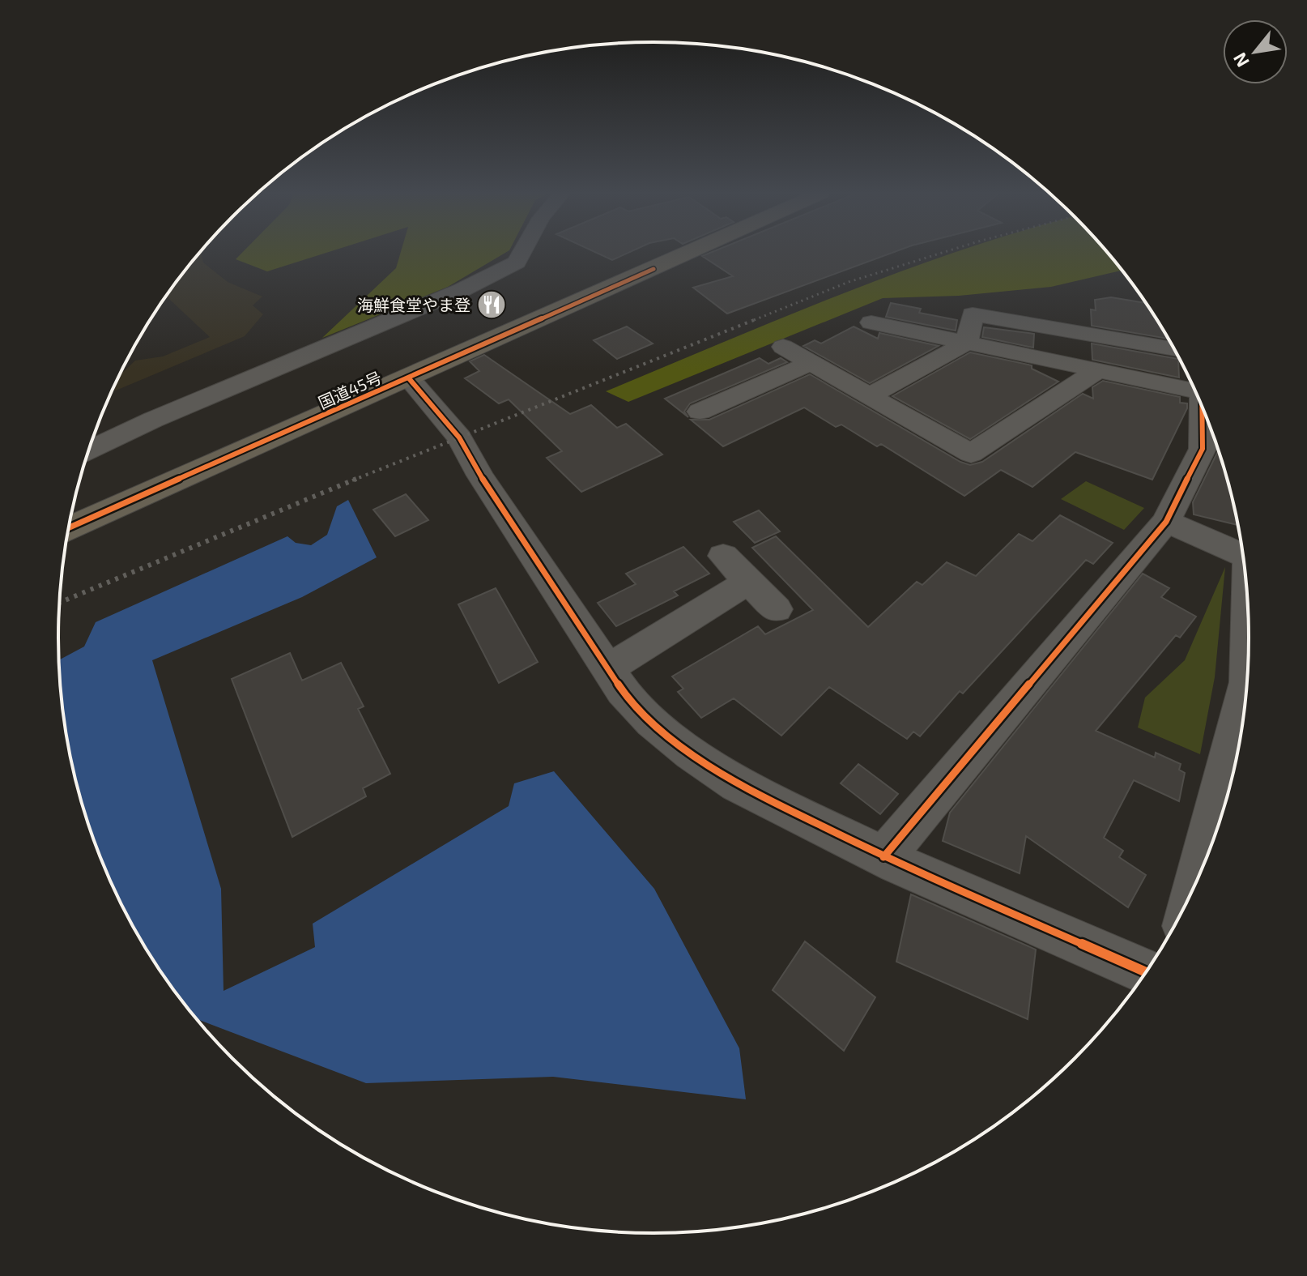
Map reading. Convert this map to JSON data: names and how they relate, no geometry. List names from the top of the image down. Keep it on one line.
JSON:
{"streets":{"highway":["国道45号"]},"places":{"restaurant":["海鮮食堂やま登"]},"north":"bottom left"}
